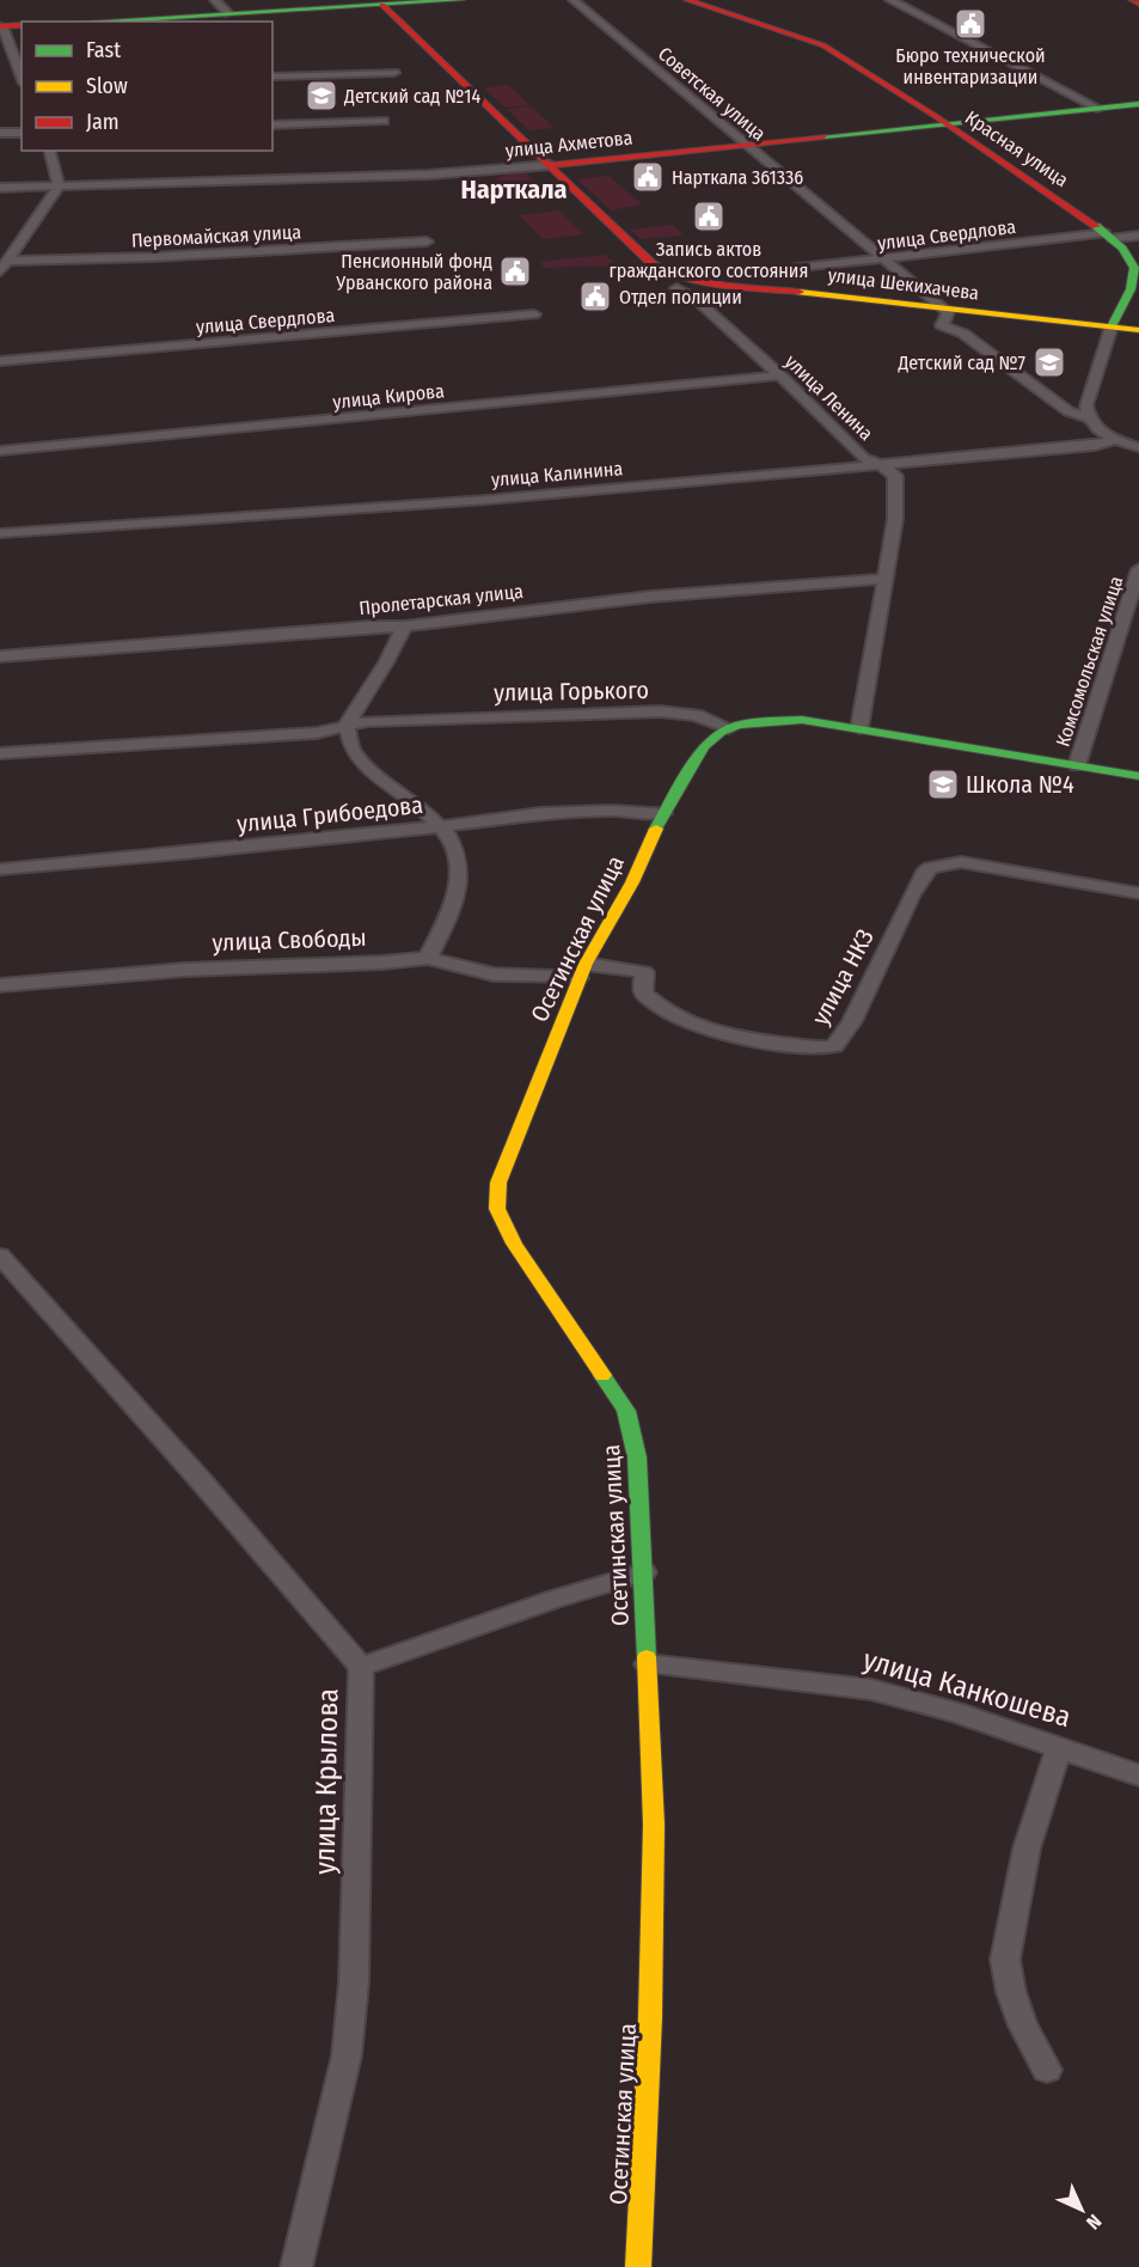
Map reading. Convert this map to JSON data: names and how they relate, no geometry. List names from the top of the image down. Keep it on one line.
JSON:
{"streets":{"street":["Советская улица","улица Ахметова","Красная улица","улица Свердлова","Первомайская улица","улица Шекихачева","улица Кирова","улица Ленина","улица Калинина","Пролетарская улица","Комсомольская улица","улица Горького","улица Грибоедова","Осетинская улица","улица Свободы","улица НКЗ","улица Канкошева","улица Крылова"]},"crossings":[["Советская улица","улица Ахметова"],["Советская улица","Красная улица"],["Советская улица","улица Свердлова"],["Советская улица","улица Шекихачева"],["улица Ахметова","Красная улица"],["улица Ахметова","улица Шекихачева"],["Красная улица","улица Свердлова"],["Красная улица","улица Шекихачева"],["улица Кирова","улица Ленина"],["улица Ленина","улица Калинина"],["улица Ленина","Пролетарская улица"],["улица Горького","Осетинская улица"],["улица Грибоедова","Осетинская улица"],["Осетинская улица","улица Свободы"],["Осетинская улица","улица НКЗ"],["Осетинская улица","улица Канкошева"],["улица Свободы","улица НКЗ"]],"districts":["Нарткала"],"places":{"public building":["Бюро технической инвентаризации","Нарткала 361336","Запись актов гражданского состояния","Пенсионный фонд Урванского района","Отдел полиции"],"school or university":["Детский сад №14","Детский сад №7","Школа №4"]},"legend":["Fast","Slow","Jam"],"north":"bottom right"}
